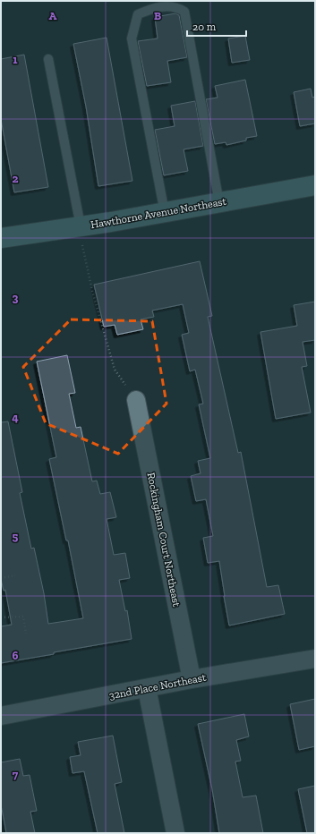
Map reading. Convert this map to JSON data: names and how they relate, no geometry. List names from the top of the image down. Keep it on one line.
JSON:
{"streets":{"main road":["Hawthorne Avenue Northeast"],"street":["Rockingham Court Northeast","32nd Place Northeast"]},"crossings":[["Rockingham Court Northeast","32nd Place Northeast"]],"scale_bar":"20 m","grid":{"columns":["A","B"],"rows":["1","2","3","4","5","6","7"]}}
